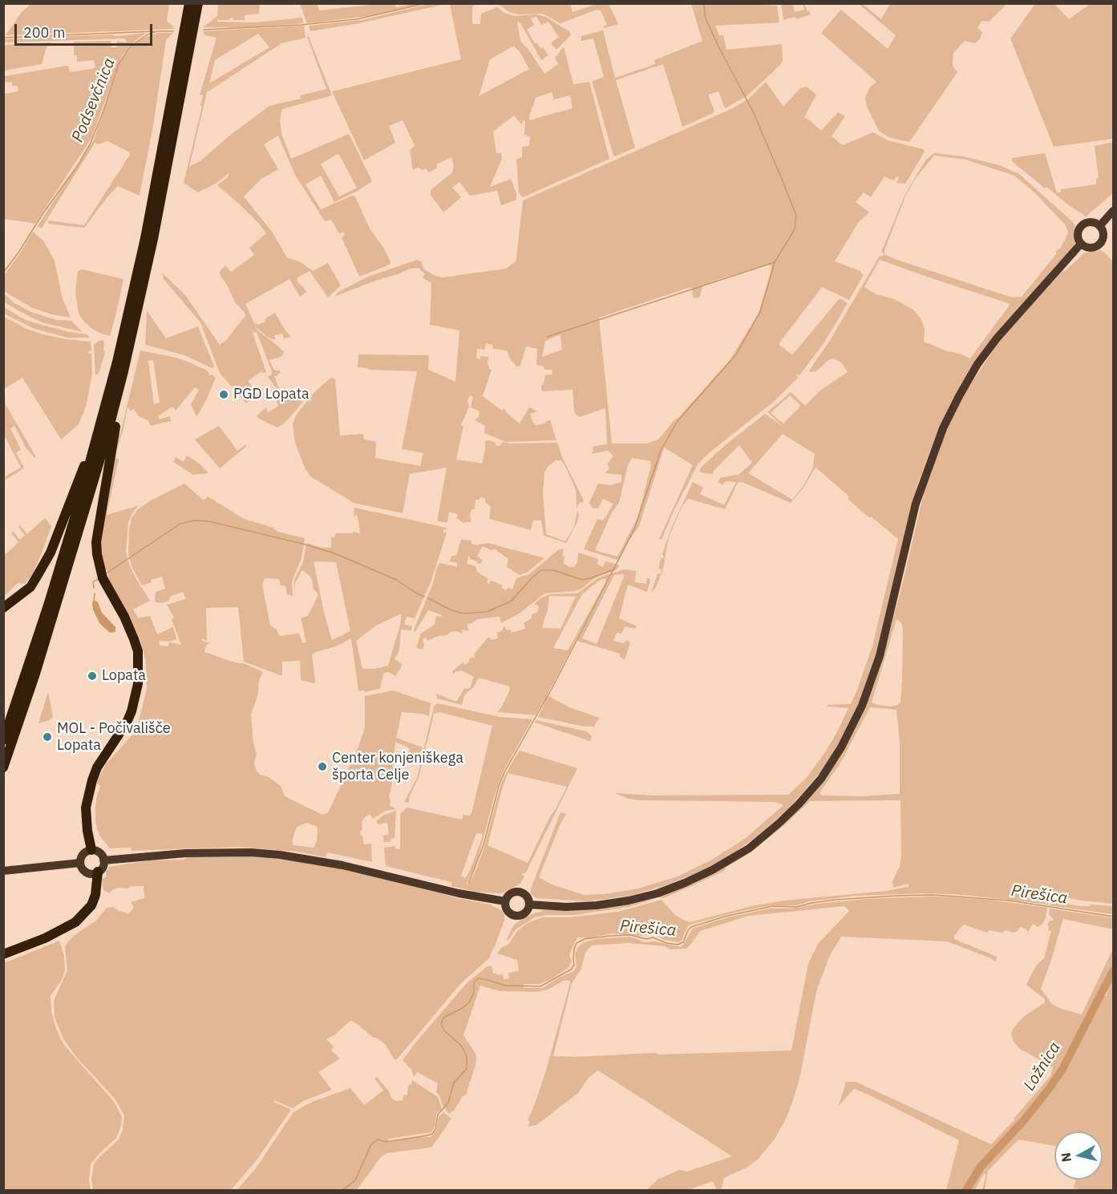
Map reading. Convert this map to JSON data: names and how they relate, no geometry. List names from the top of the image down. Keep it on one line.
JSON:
{"water":["Podsevčnica","Pirešica","Ložnica"],"places":["PGD Lopata","Lopata","MOL - Počivališče Lopata","Center konjeniškega športa Celje"],"scale_bar":"200 m","north":"left"}
